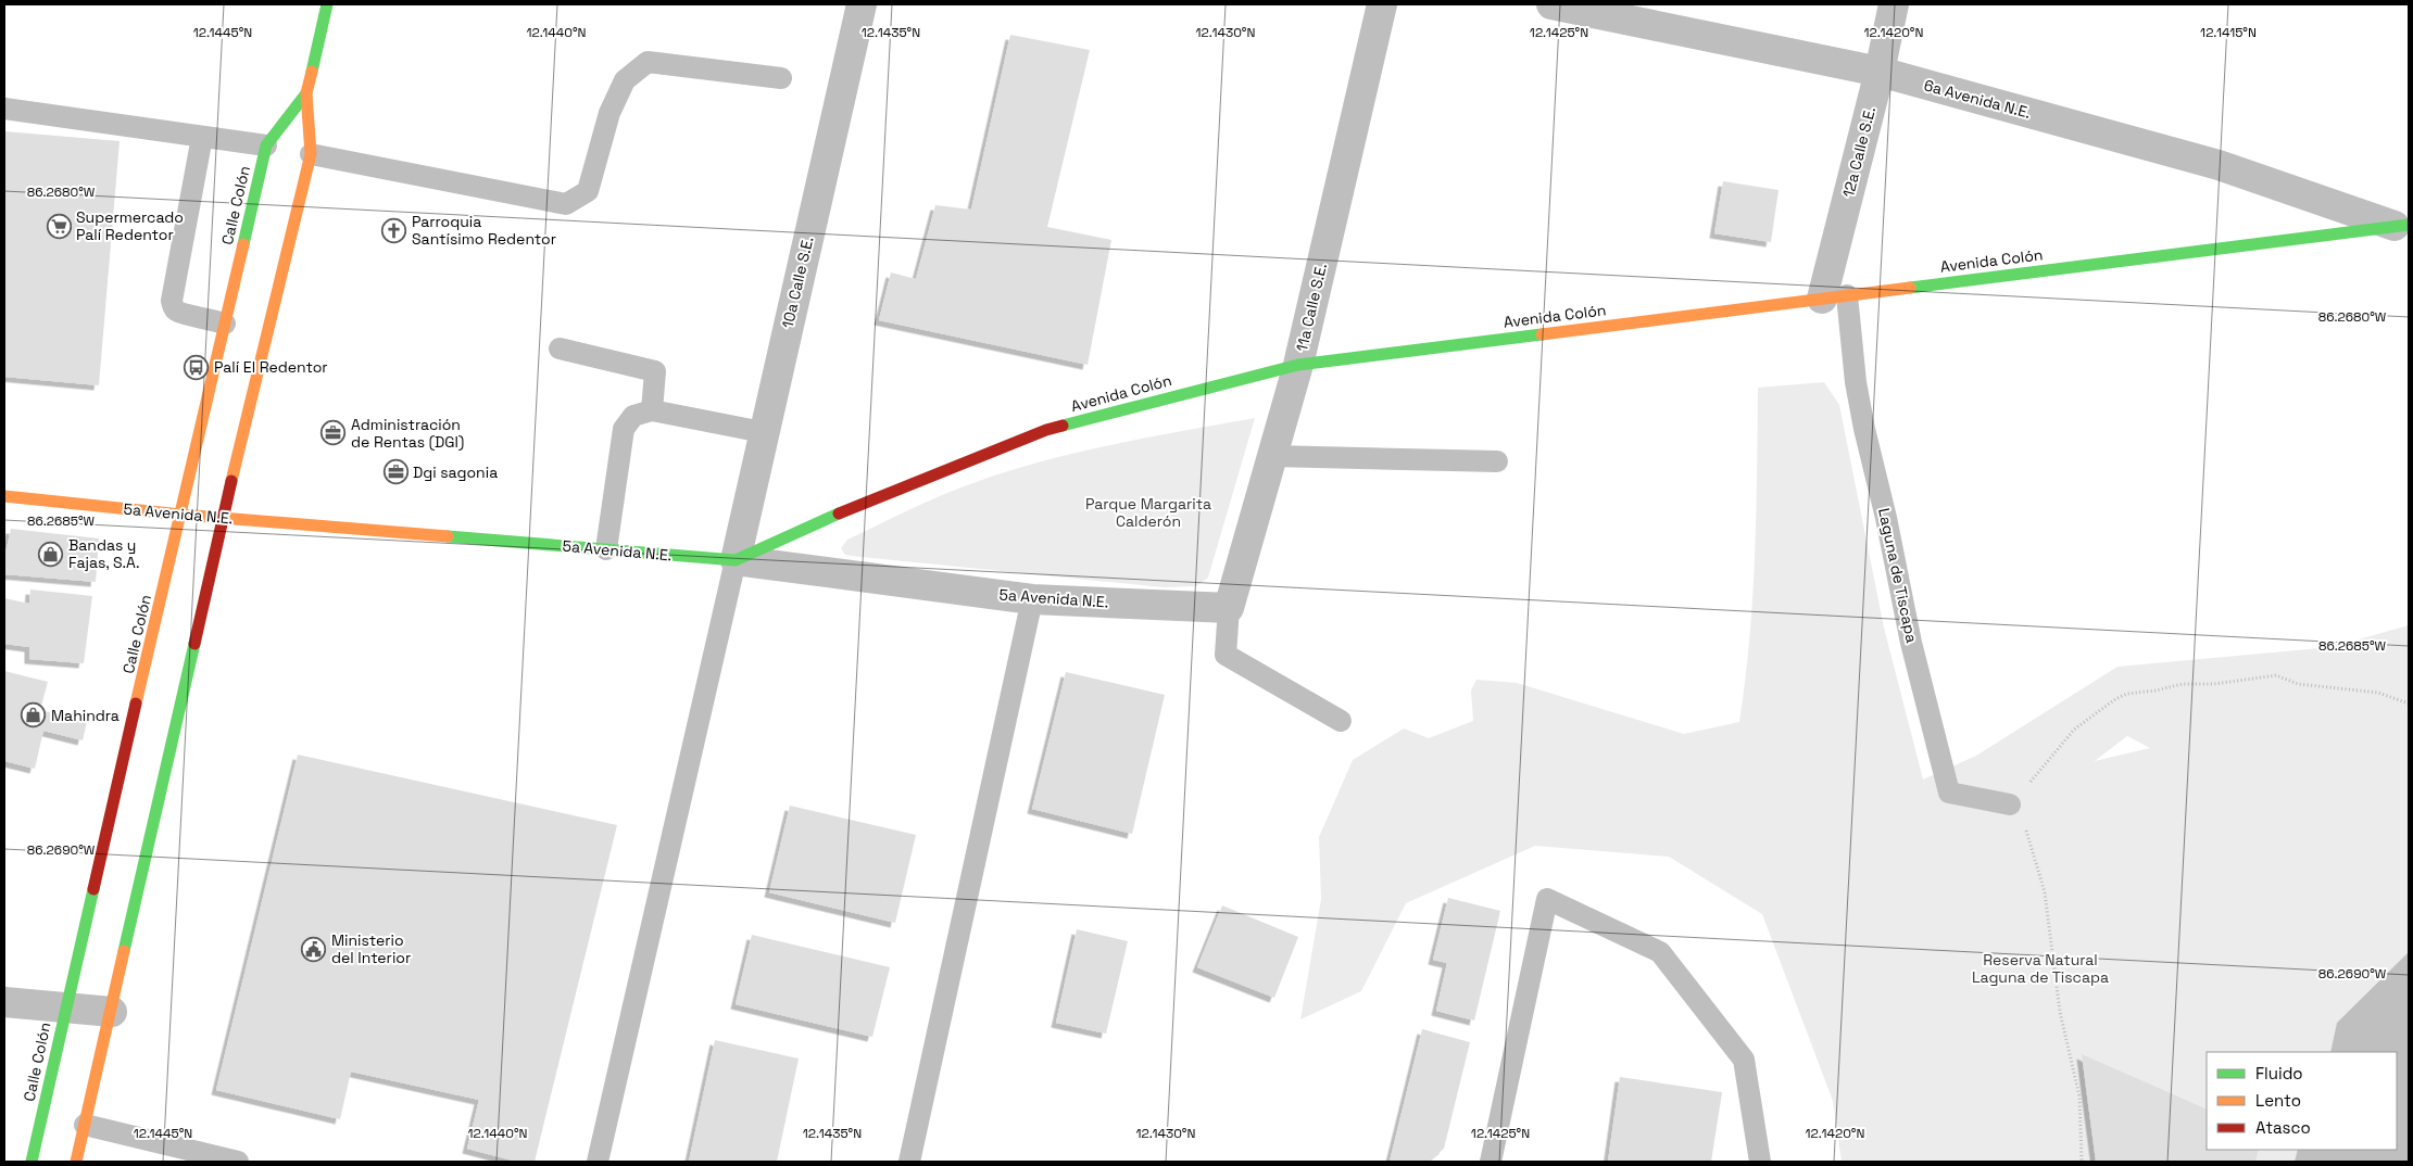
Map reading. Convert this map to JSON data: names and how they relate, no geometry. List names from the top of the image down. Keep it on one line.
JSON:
{"streets":{"main road":["Calle Colón","Avenida Colón","5a Avenida N.E."],"street":["6a Avenida N.E.","12a Calle S.E.","10a Calle S.E.","11a Calle S.E."],"lane":["Laguna de Tiscapa"]},"crossings":[["6a Avenida N.E.","12a Calle S.E."],["6a Avenida N.E.","Avenida Colón"],["12a Calle S.E.","Avenida Colón"],["12a Calle S.E.","Laguna de Tiscapa"],["Calle Colón","5a Avenida N.E."],["Avenida Colón","10a Calle S.E."],["Avenida Colón","11a Calle S.E."],["Avenida Colón","5a Avenida N.E."],["Avenida Colón","Laguna de Tiscapa"],["10a Calle S.E.","5a Avenida N.E."],["11a Calle S.E.","5a Avenida N.E."]],"parks":["Parque Margarita Calderón","Reserva Natural Laguna de Tiscapa"],"places":{"supermarket":["Supermercado Palí Redentor"],"church":["Parroquia Santísimo Redentor"],"bus stop":["Palí El Redentor"],"office":["Administración de Rentas (DGI)","Dgi sagonia"],"shop":["Bandas y Fajas, S.A.","Mahindra"],"public building":["Ministerio del Interior"]},"legend":["Fluido","Lento","Atasco"],"coordinates":["12.1445°N","12.1440°N","12.1435°N","12.1430°N","12.1425°N","12.1420°N","12.1415°N","86.2680°W","86.2685°W","86.2690°W"]}
